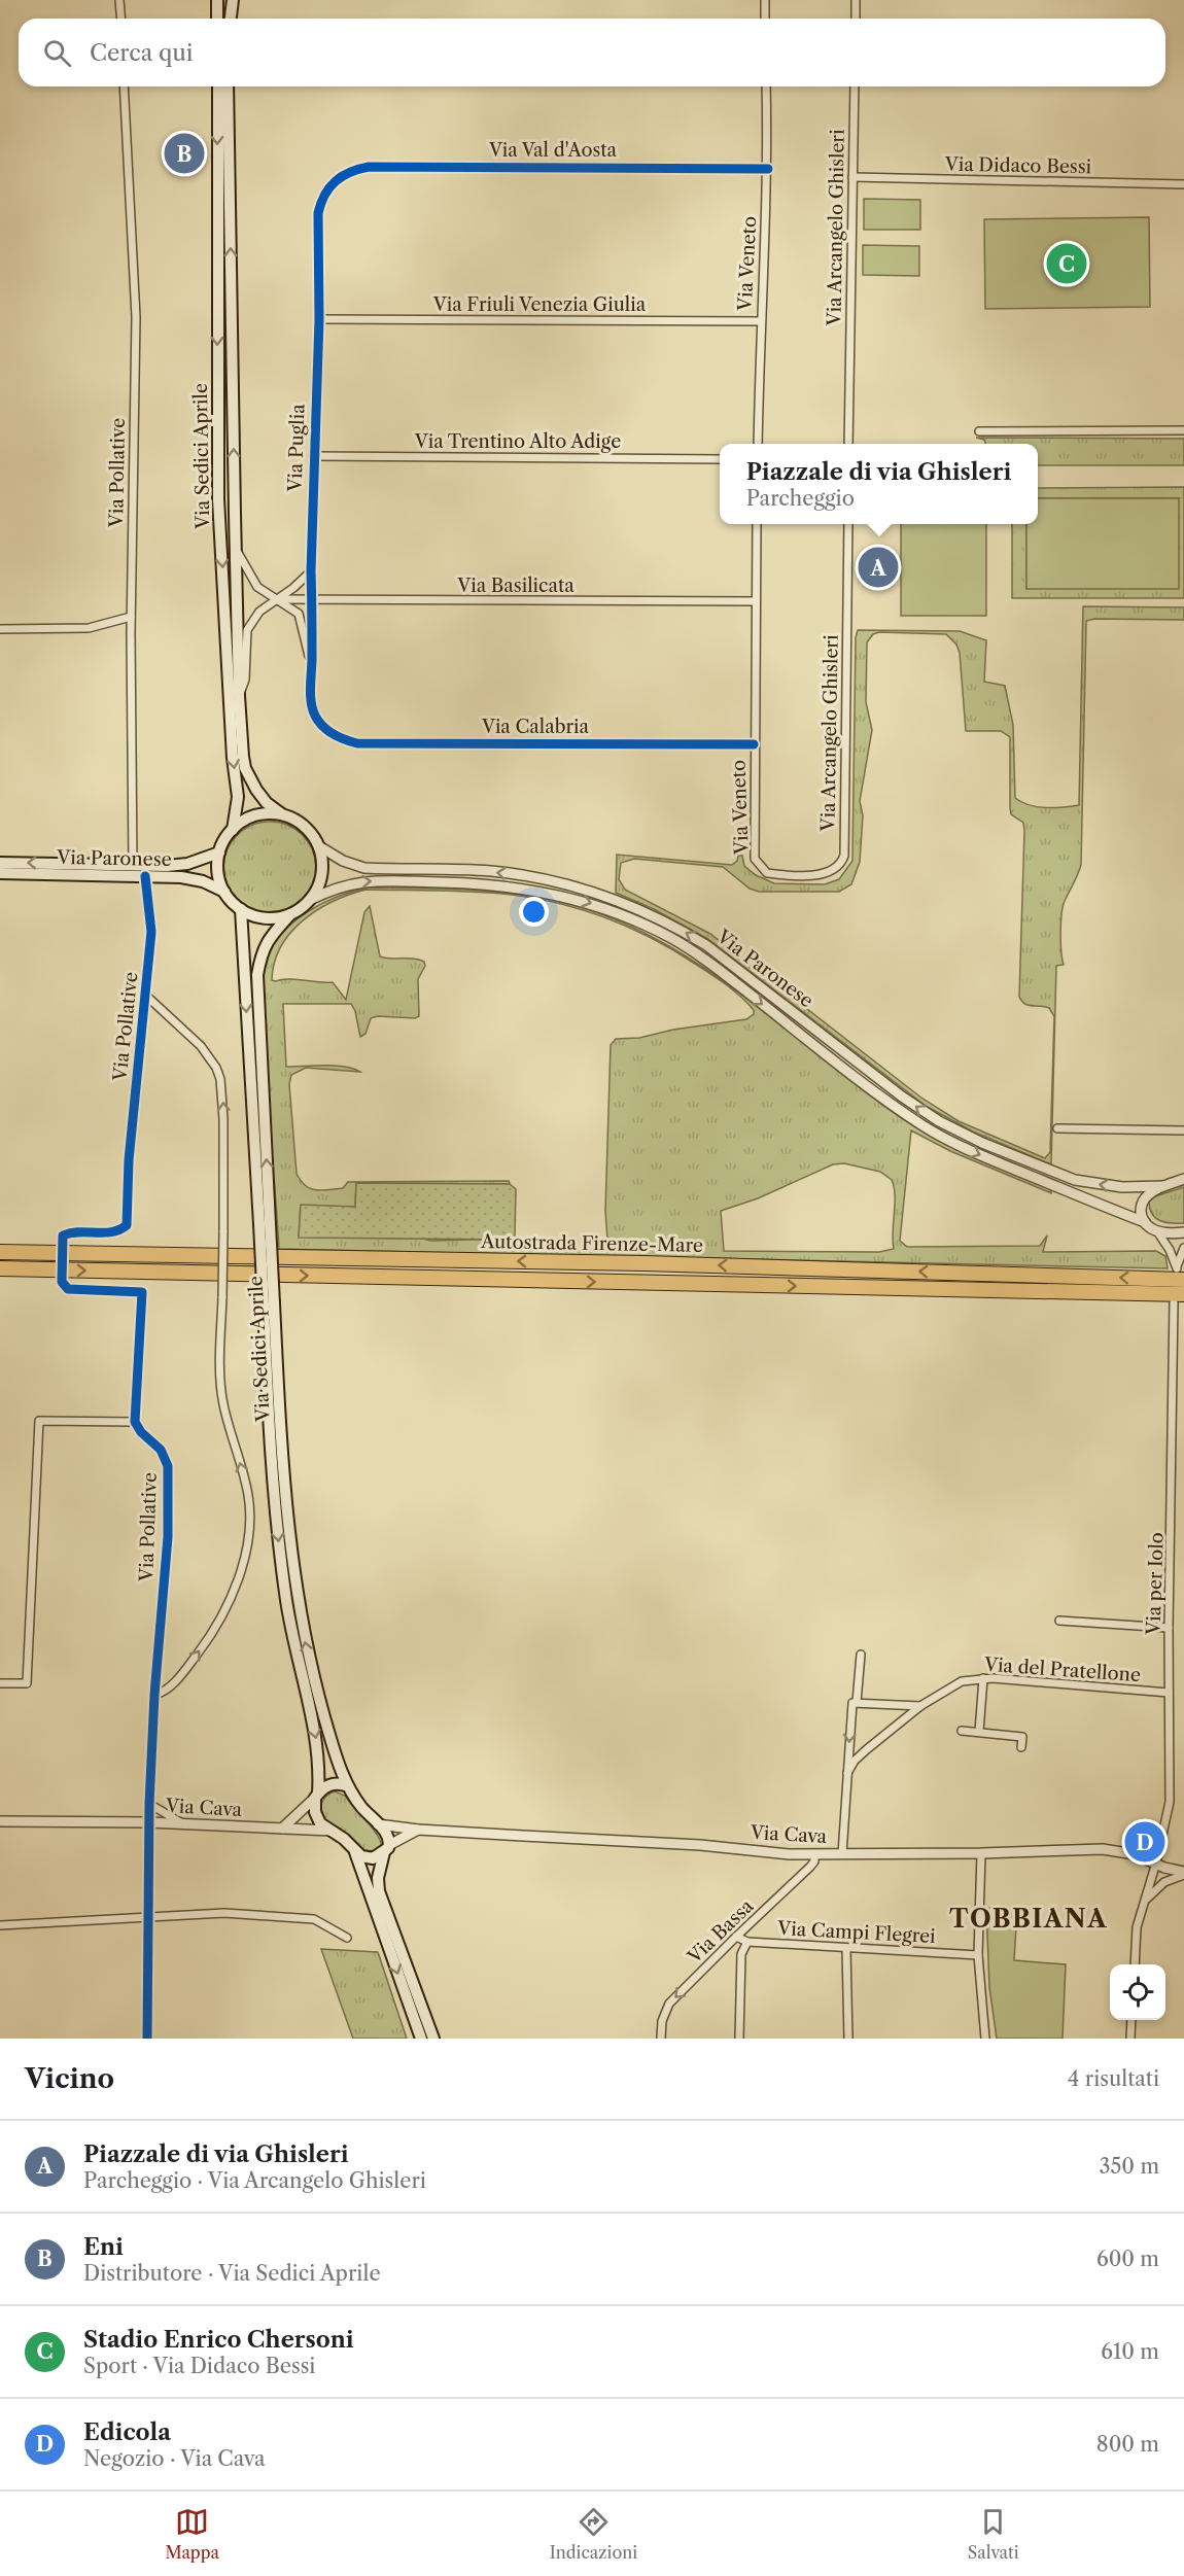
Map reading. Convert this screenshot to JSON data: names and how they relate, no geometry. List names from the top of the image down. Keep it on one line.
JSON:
{"streets":{"highway":["Autostrada Firenze-Mare"],"main road":["Via Sedici Aprile","Via Paronese"],"street":["Via Val d'Aosta","Via Didaco Bessi","Via Arcangelo Ghisleri","Via Veneto","Via Friuli Venezia Giulia","Via Trentino Alto Adige","Via Puglia","Via Pollative","Via Basilicata","Via Calabria","Via per Iolo","Via del Pratellone","Via Cava","Via Bassa","Via Campi Flegrei"]},"crossings":[["Via Val d'Aosta","Via Veneto"],["Via Val d'Aosta","Via Puglia"],["Via Didaco Bessi","Via Arcangelo Ghisleri"],["Via Arcangelo Ghisleri","Via Veneto"],["Via Veneto","Via Friuli Venezia Giulia"],["Via Veneto","Via Basilicata"],["Via Veneto","Via Calabria"],["Via Friuli Venezia Giulia","Via Puglia"],["Via Trentino Alto Adige","Via Puglia"],["Via Puglia","Via Basilicata"],["Via Puglia","Via Calabria"],["Via Sedici Aprile","Via Paronese"],["Via Sedici Aprile","Via Cava"],["Via Pollative","Via Paronese"],["Via Pollative","Via Cava"],["Autostrada Firenze-Mare","Via per Iolo"],["Via per Iolo","Via del Pratellone"],["Via per Iolo","Via Cava"],["Via Cava","Via Bassa"],["Via Bassa","Via Campi Flegrei"]],"one_way":["Via Bassa"],"districts":["TOBBIANA"],"page":{"search":"Cerca qui","pins":["B","C","A","D"],"popup":["Piazzale di via Ghisleri","Parcheggio"],"heading":["Vicino","4 risultati"],"list":[{"mark":"A","name":"Piazzale di via Ghisleri","note":"Parcheggio · Via Arcangelo Ghisleri","value":"350 m"},{"mark":"B","name":"Eni","note":"Distributore · Via Sedici Aprile","value":"600 m"},{"mark":"C","name":"Stadio Enrico Chersoni","note":"Sport · Via Didaco Bessi","value":"610 m"},{"mark":"D","name":"Edicola","note":"Negozio · Via Cava","value":"800 m"}],"nav":["Mappa","Indicazioni","Salvati"]}}
